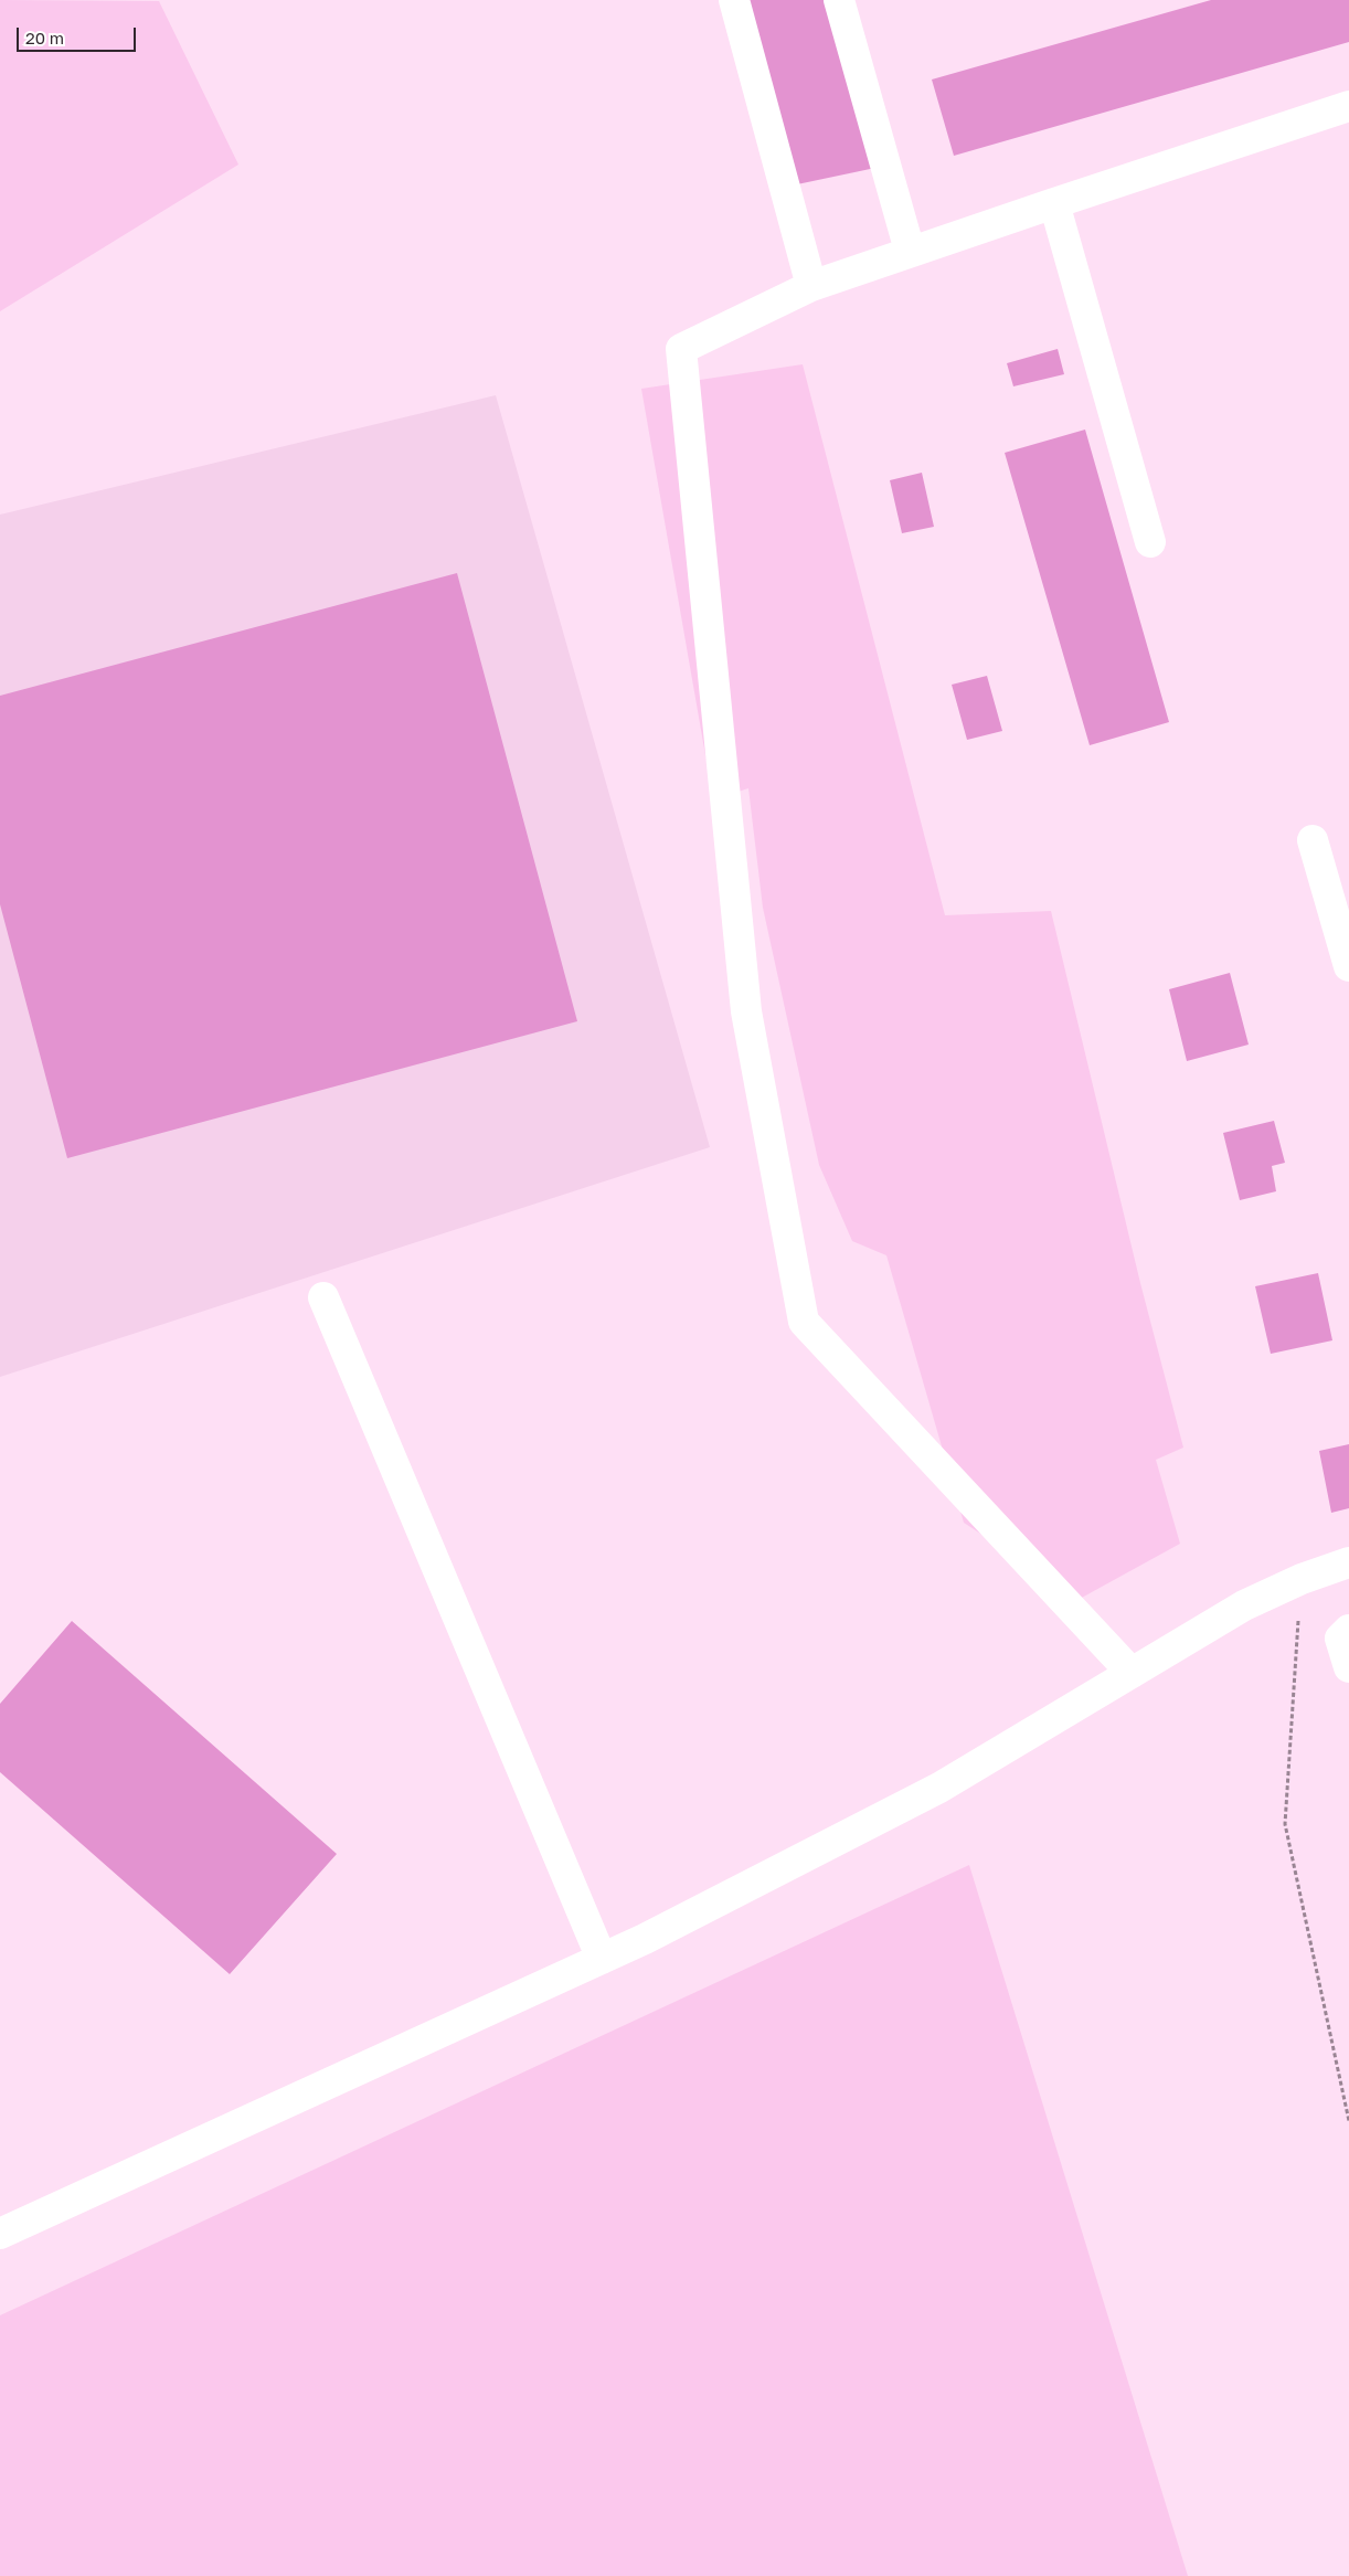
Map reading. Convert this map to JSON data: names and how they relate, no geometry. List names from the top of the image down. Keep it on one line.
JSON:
{"scale_bar":"20 m"}
